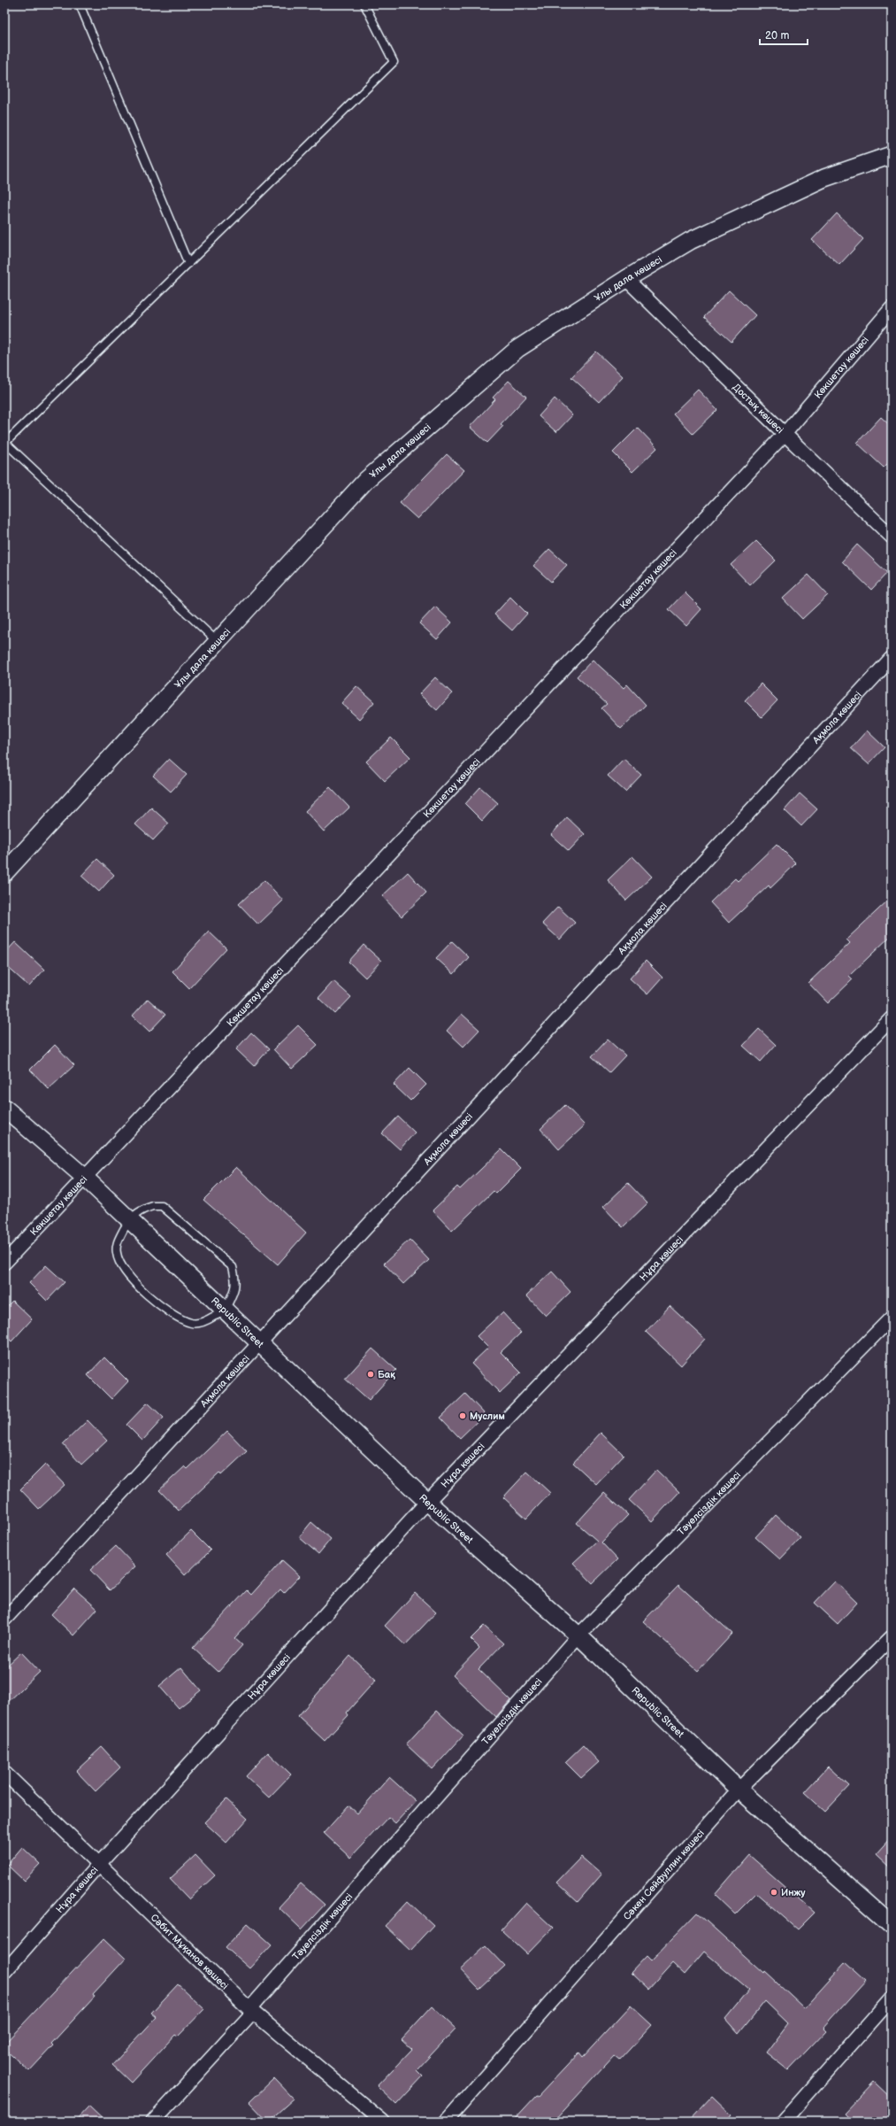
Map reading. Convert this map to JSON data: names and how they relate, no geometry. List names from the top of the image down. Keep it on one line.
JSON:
{"streets":{"street":["Ұлы дала көшесі","Көкшетау көшесі","Достық көшесі","Ақмола көшесі","Нұра көшесі","Republic Street","Тәуелсіздік көшесі","Сәкен Сейфуллин көшесі","Сәбит Мұқанов көшесі"]},"crossings":[["Ұлы дала көшесі","Достық көшесі"],["Көкшетау көшесі","Достық көшесі"],["Көкшетау көшесі","Republic Street"],["Ақмола көшесі","Republic Street"],["Нұра көшесі","Republic Street"],["Нұра көшесі","Сәбит Мұқанов көшесі"],["Republic Street","Тәуелсіздік көшесі"],["Republic Street","Сәкен Сейфуллин көшесі"],["Тәуелсіздік көшесі","Сәбит Мұқанов көшесі"]],"places":["Бақ","Муслим","Инжу"],"scale_bar":"20 m"}
